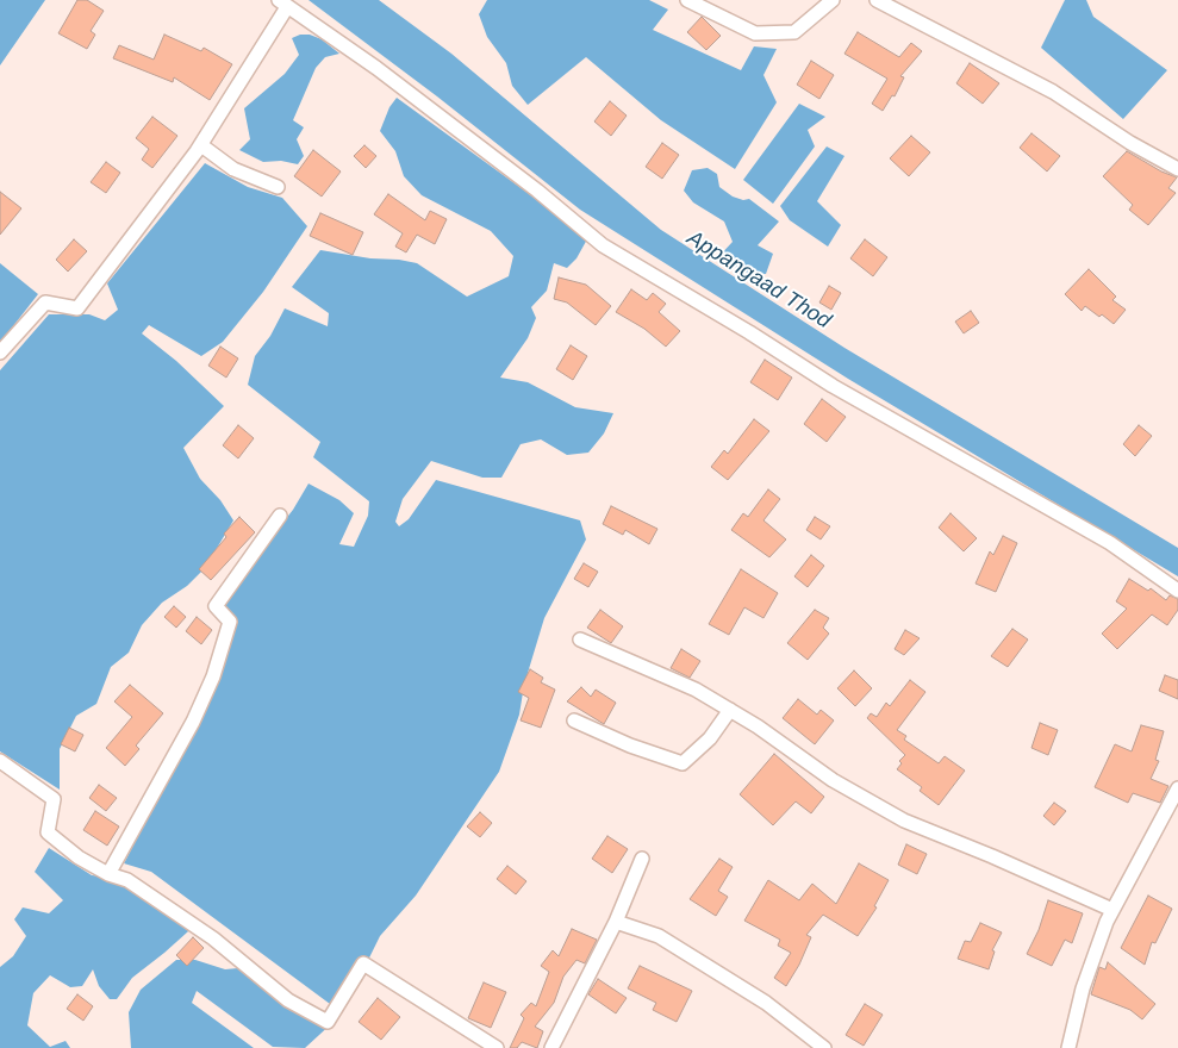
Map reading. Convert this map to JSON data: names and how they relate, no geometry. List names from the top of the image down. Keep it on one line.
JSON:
{"water":["Appangaad Thod"]}
